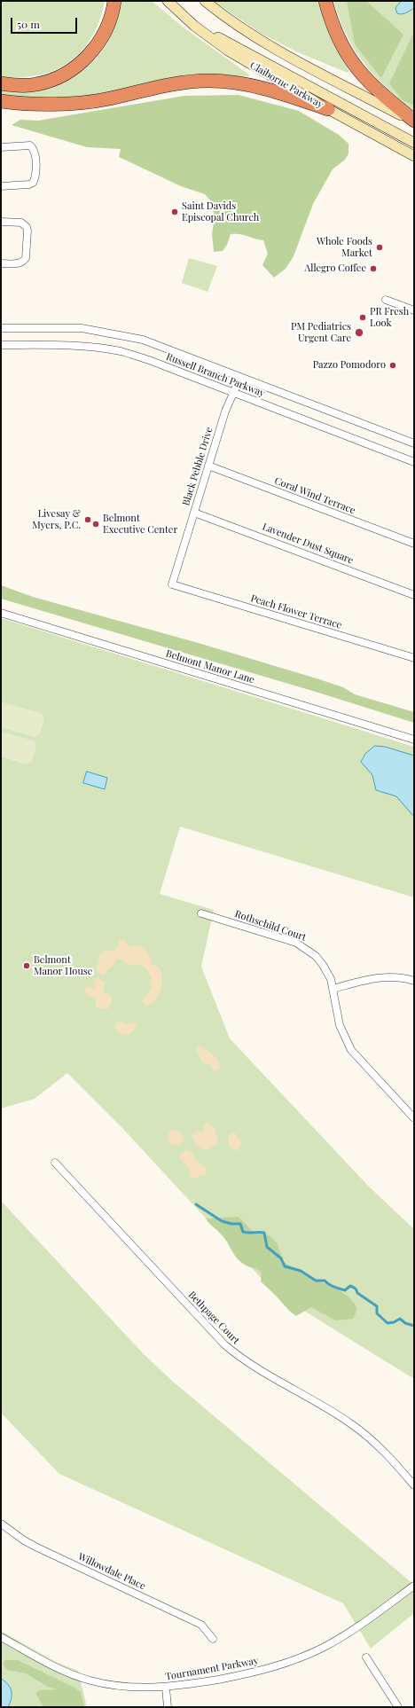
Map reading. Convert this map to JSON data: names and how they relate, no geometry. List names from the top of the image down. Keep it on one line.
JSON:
{"streets":{"main road":["Claiborne Parkway"],"street":["Russell Branch Parkway","Black Pebble Drive","Coral Wind Terrace","Lavender Dust Square","Peach Flower Terrace","Belmont Manor Lane","Rothschild Court","Bethpage Court","Willowdale Place","Tournament Parkway"]},"crossings":[["Russell Branch Parkway","Black Pebble Drive"],["Black Pebble Drive","Coral Wind Terrace"],["Black Pebble Drive","Lavender Dust Square"],["Black Pebble Drive","Peach Flower Terrace"]],"places":["Saint Davids Episcopal Church","Whole Foods Market","Allegro Coffee","PR Fresh Look","PM Pediatrics Urgent Care","Pazzo Pomodoro","Livesay & Myers, P.C.","Belmont Executive Center","Belmont Manor House"],"scale_bar":"50 m"}
